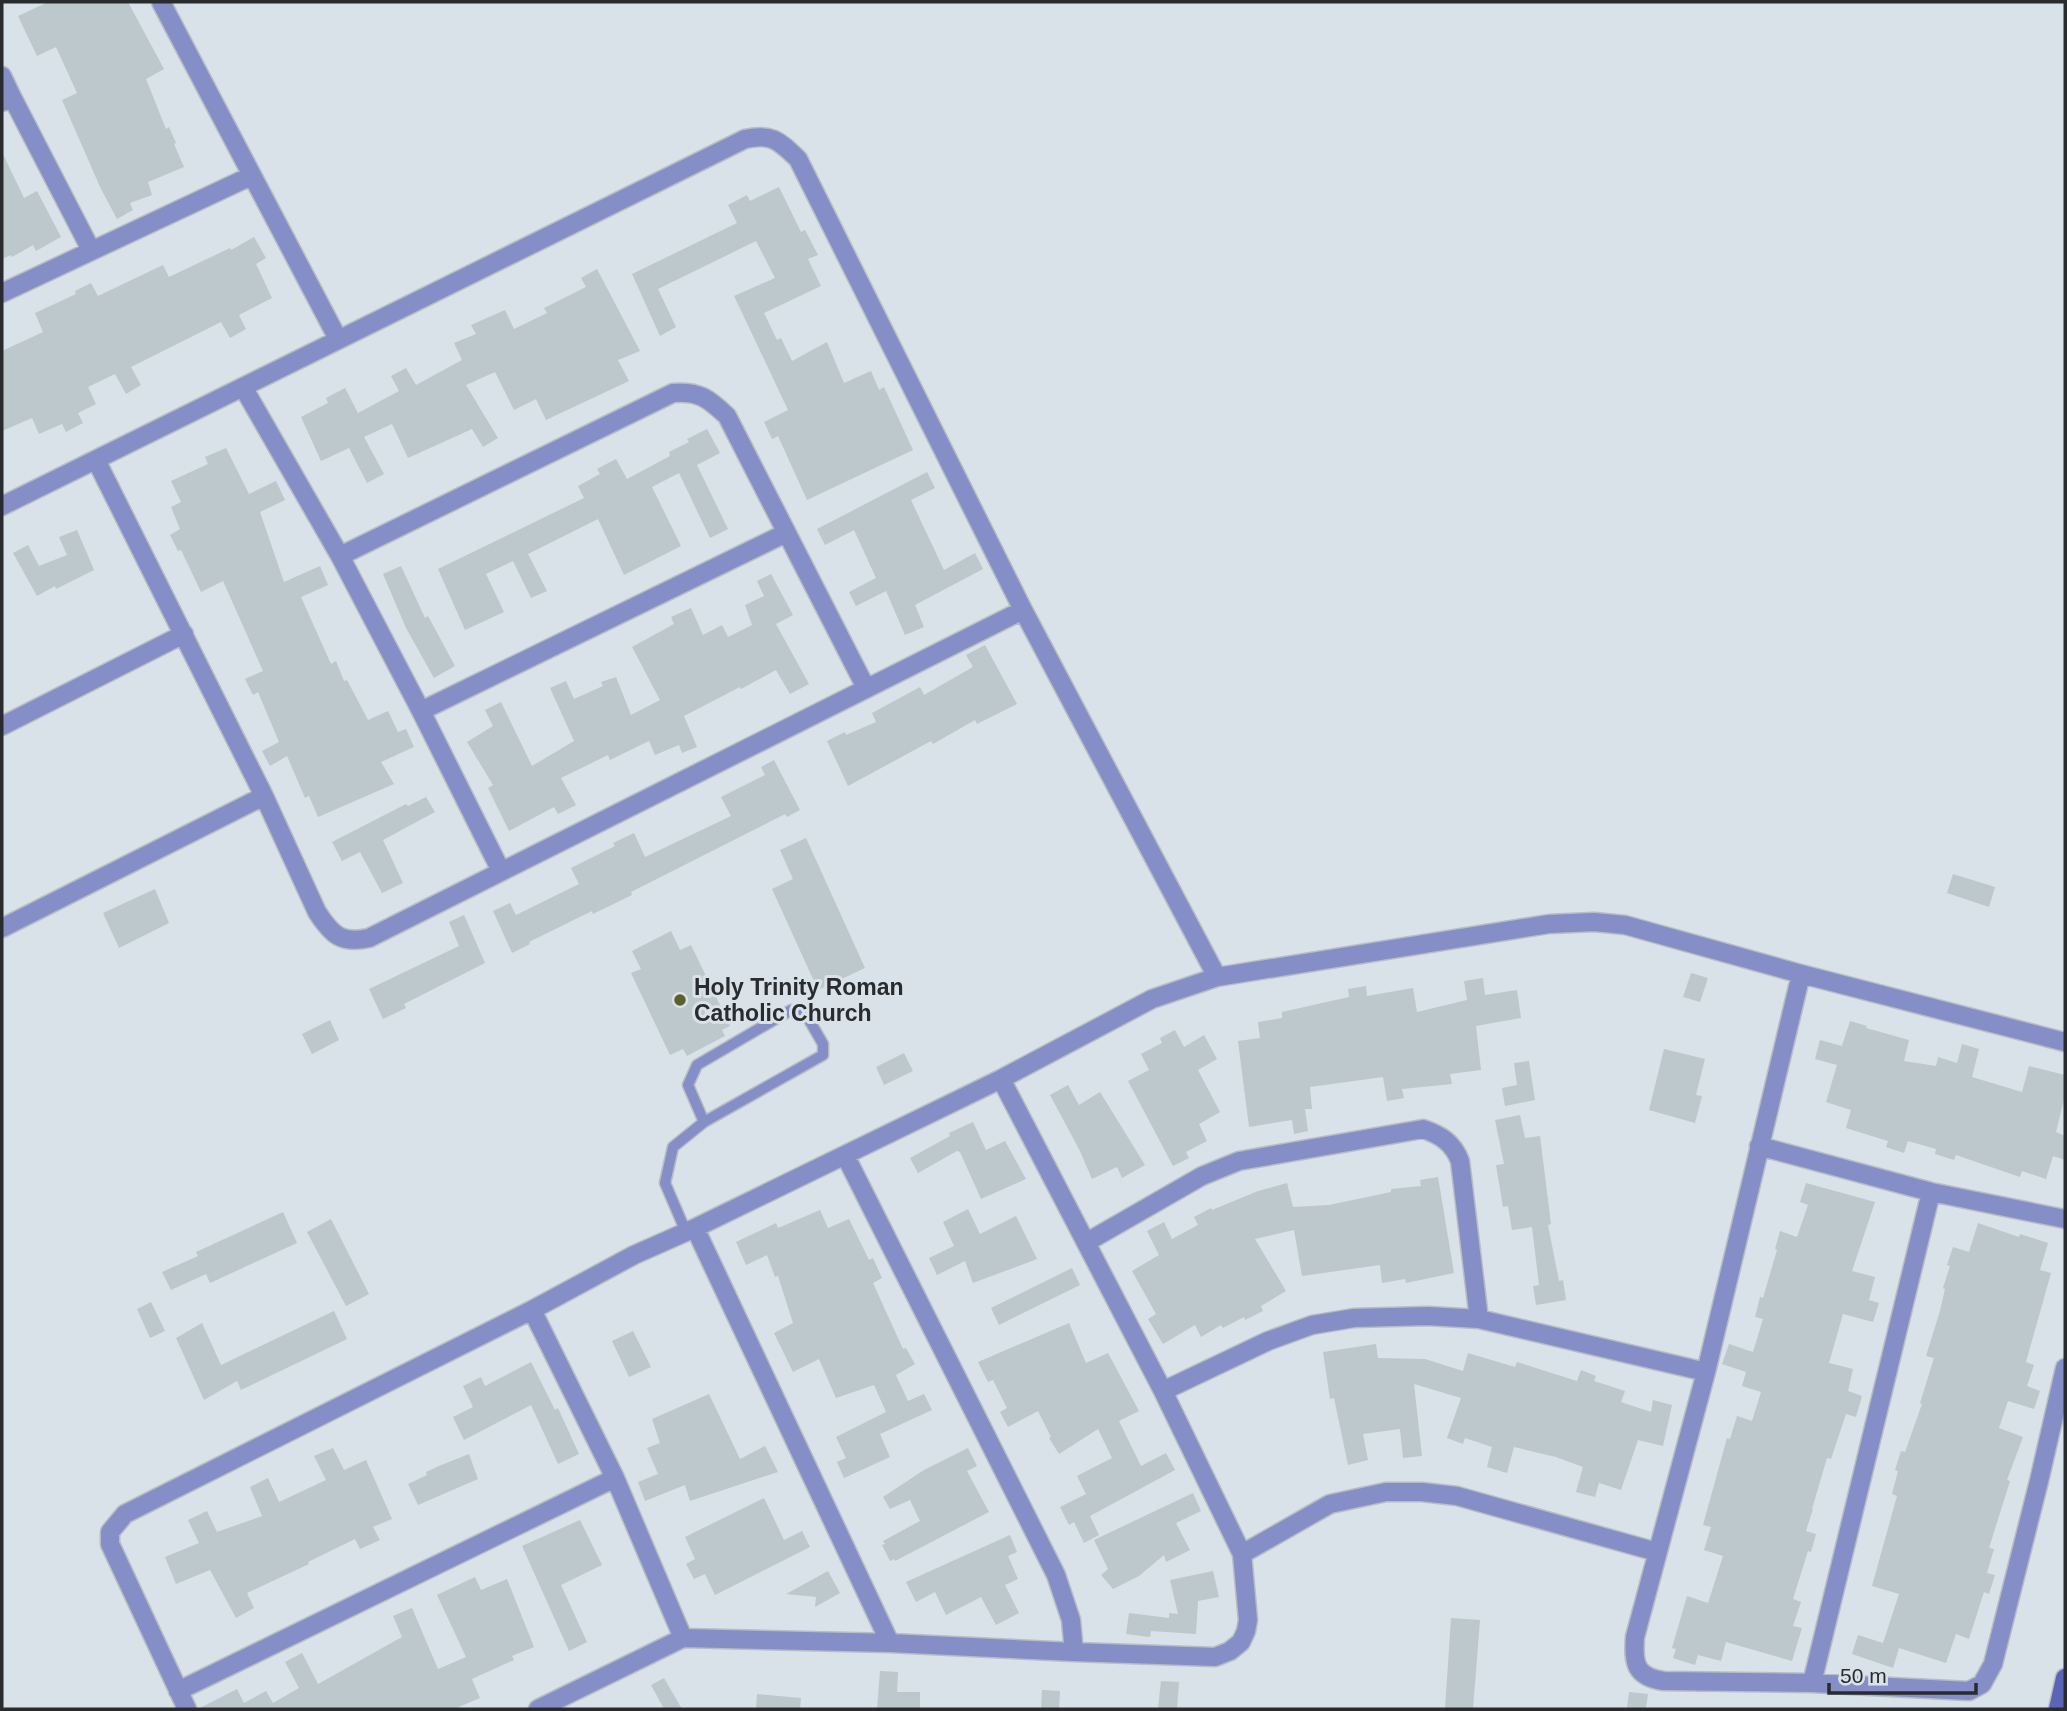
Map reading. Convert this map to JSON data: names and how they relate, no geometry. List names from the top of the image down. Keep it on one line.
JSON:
{"places":["Holy Trinity Roman Catholic Church"],"scale_bar":"50 m"}
